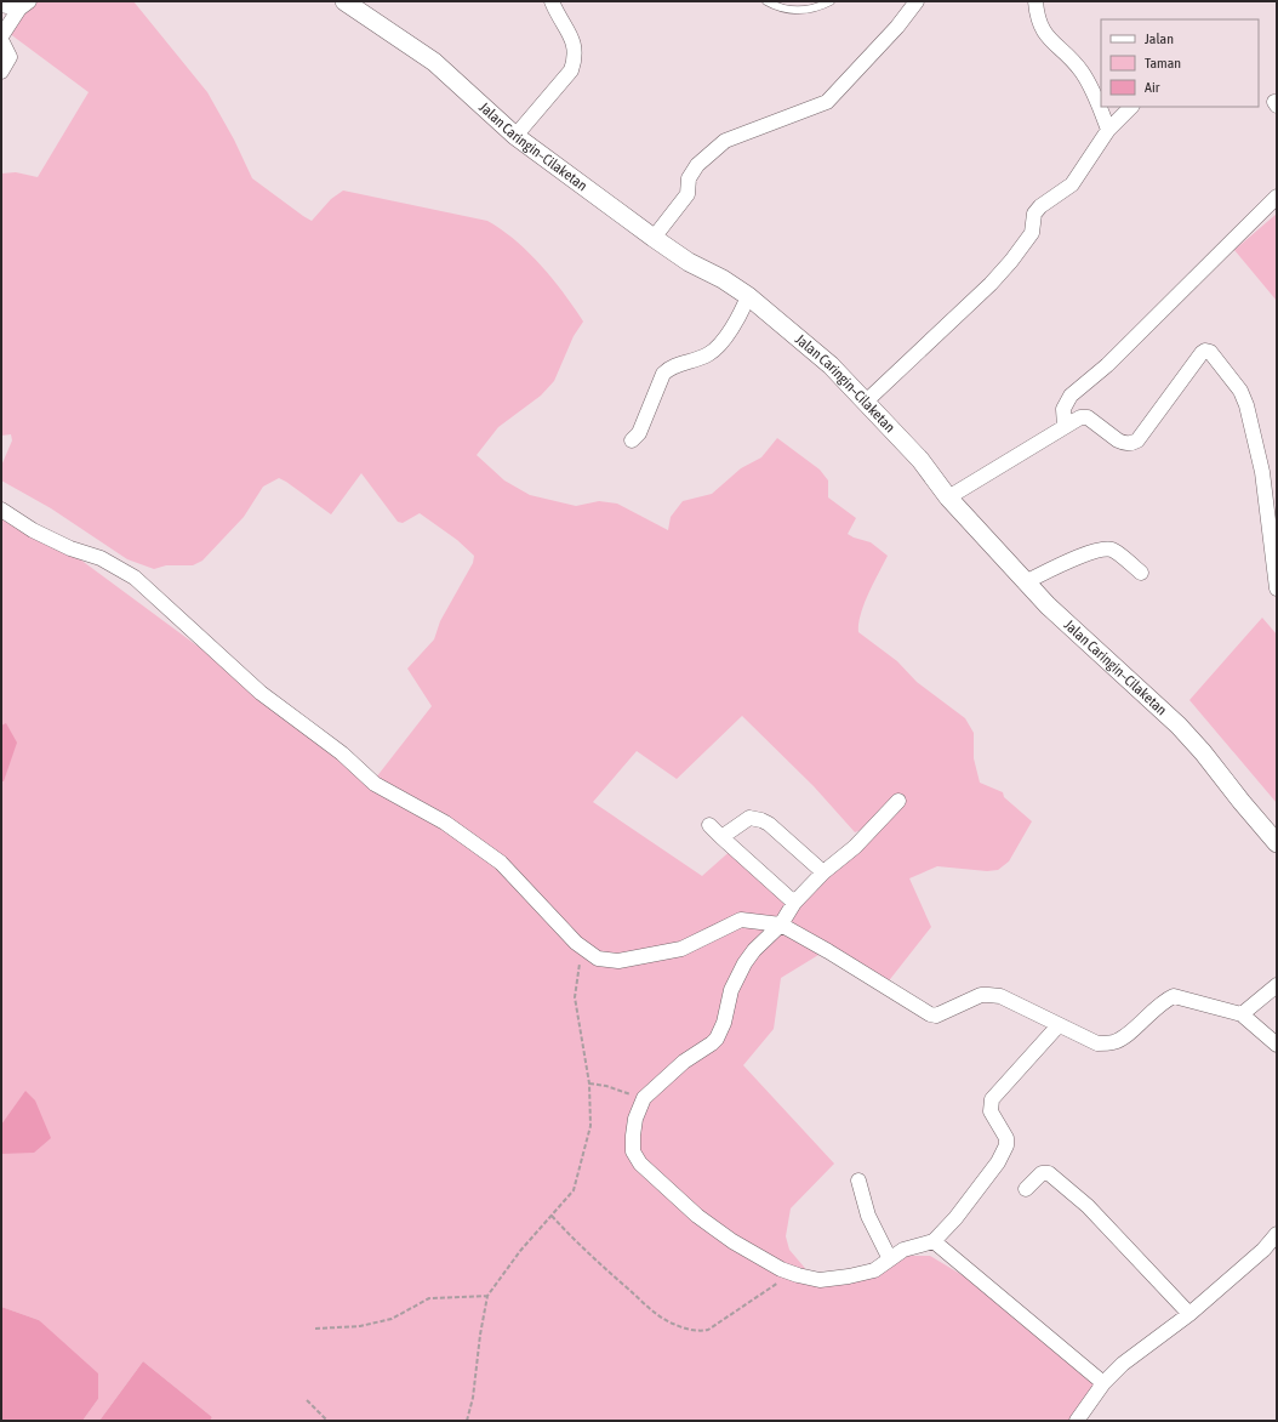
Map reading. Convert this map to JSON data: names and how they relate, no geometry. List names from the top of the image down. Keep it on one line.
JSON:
{"streets":{"street":["Jalan Caringin–Cilaketan"]},"legend":["Jalan","Taman","Air"]}
